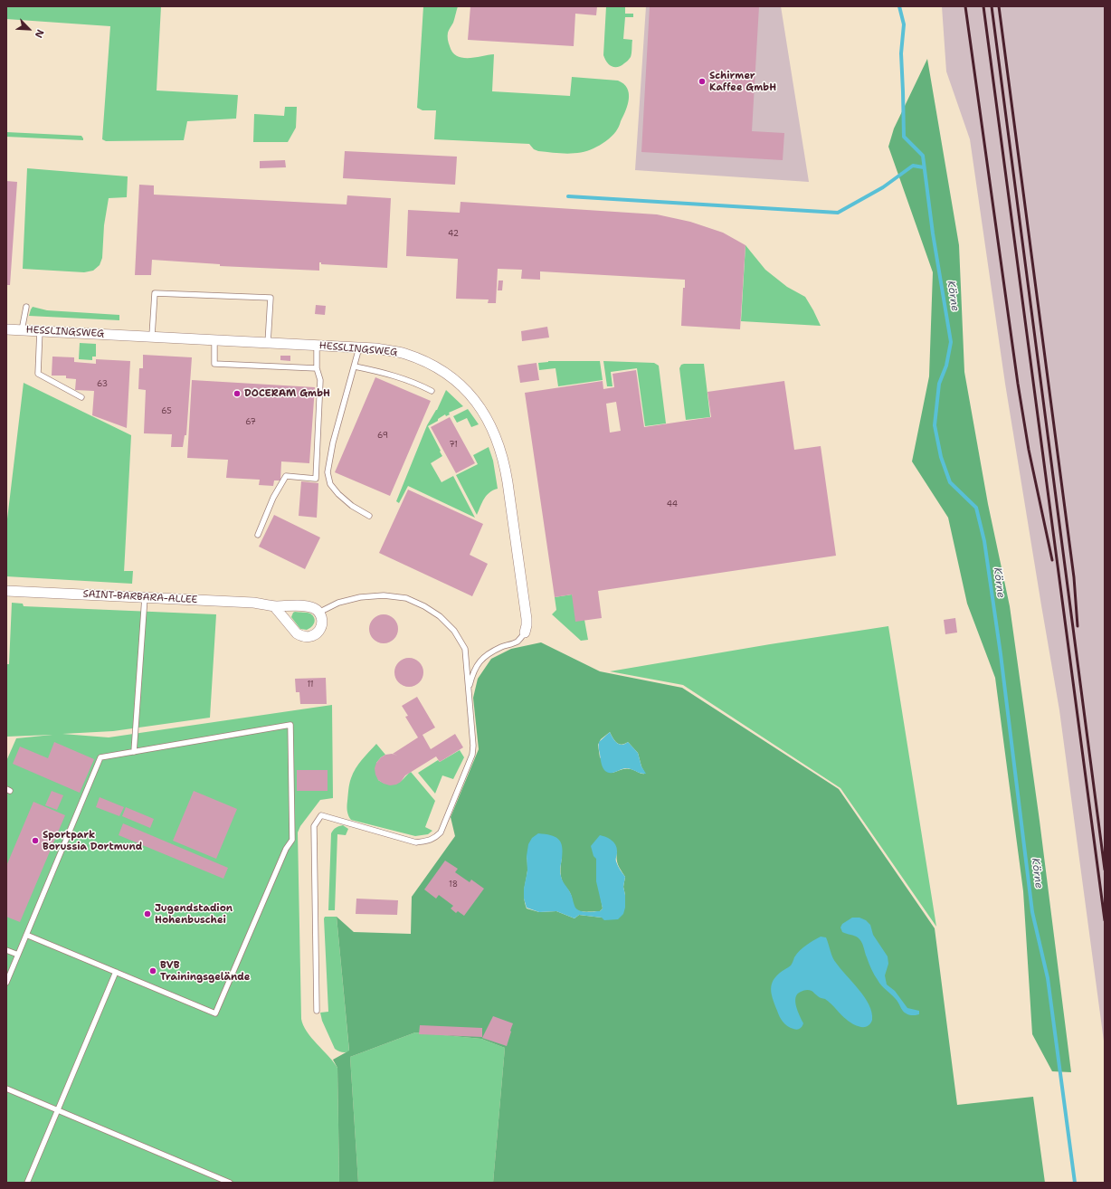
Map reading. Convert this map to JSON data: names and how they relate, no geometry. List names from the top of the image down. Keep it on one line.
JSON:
{"streets":{"street":["HESSLINGSWEG","SAINT-BARBARA-ALLEE"]},"water":["Körne"],"places":["Schirmer Kaffee GmbH","DOCERAM GmbH","Sportpark Borussia Dortmund","Jugendstadion Hohenbuschei","BVB Trainingsgelände"],"house_numbers":["42","63","65","67","69","71","44","11","18"],"north":"bottom right"}
